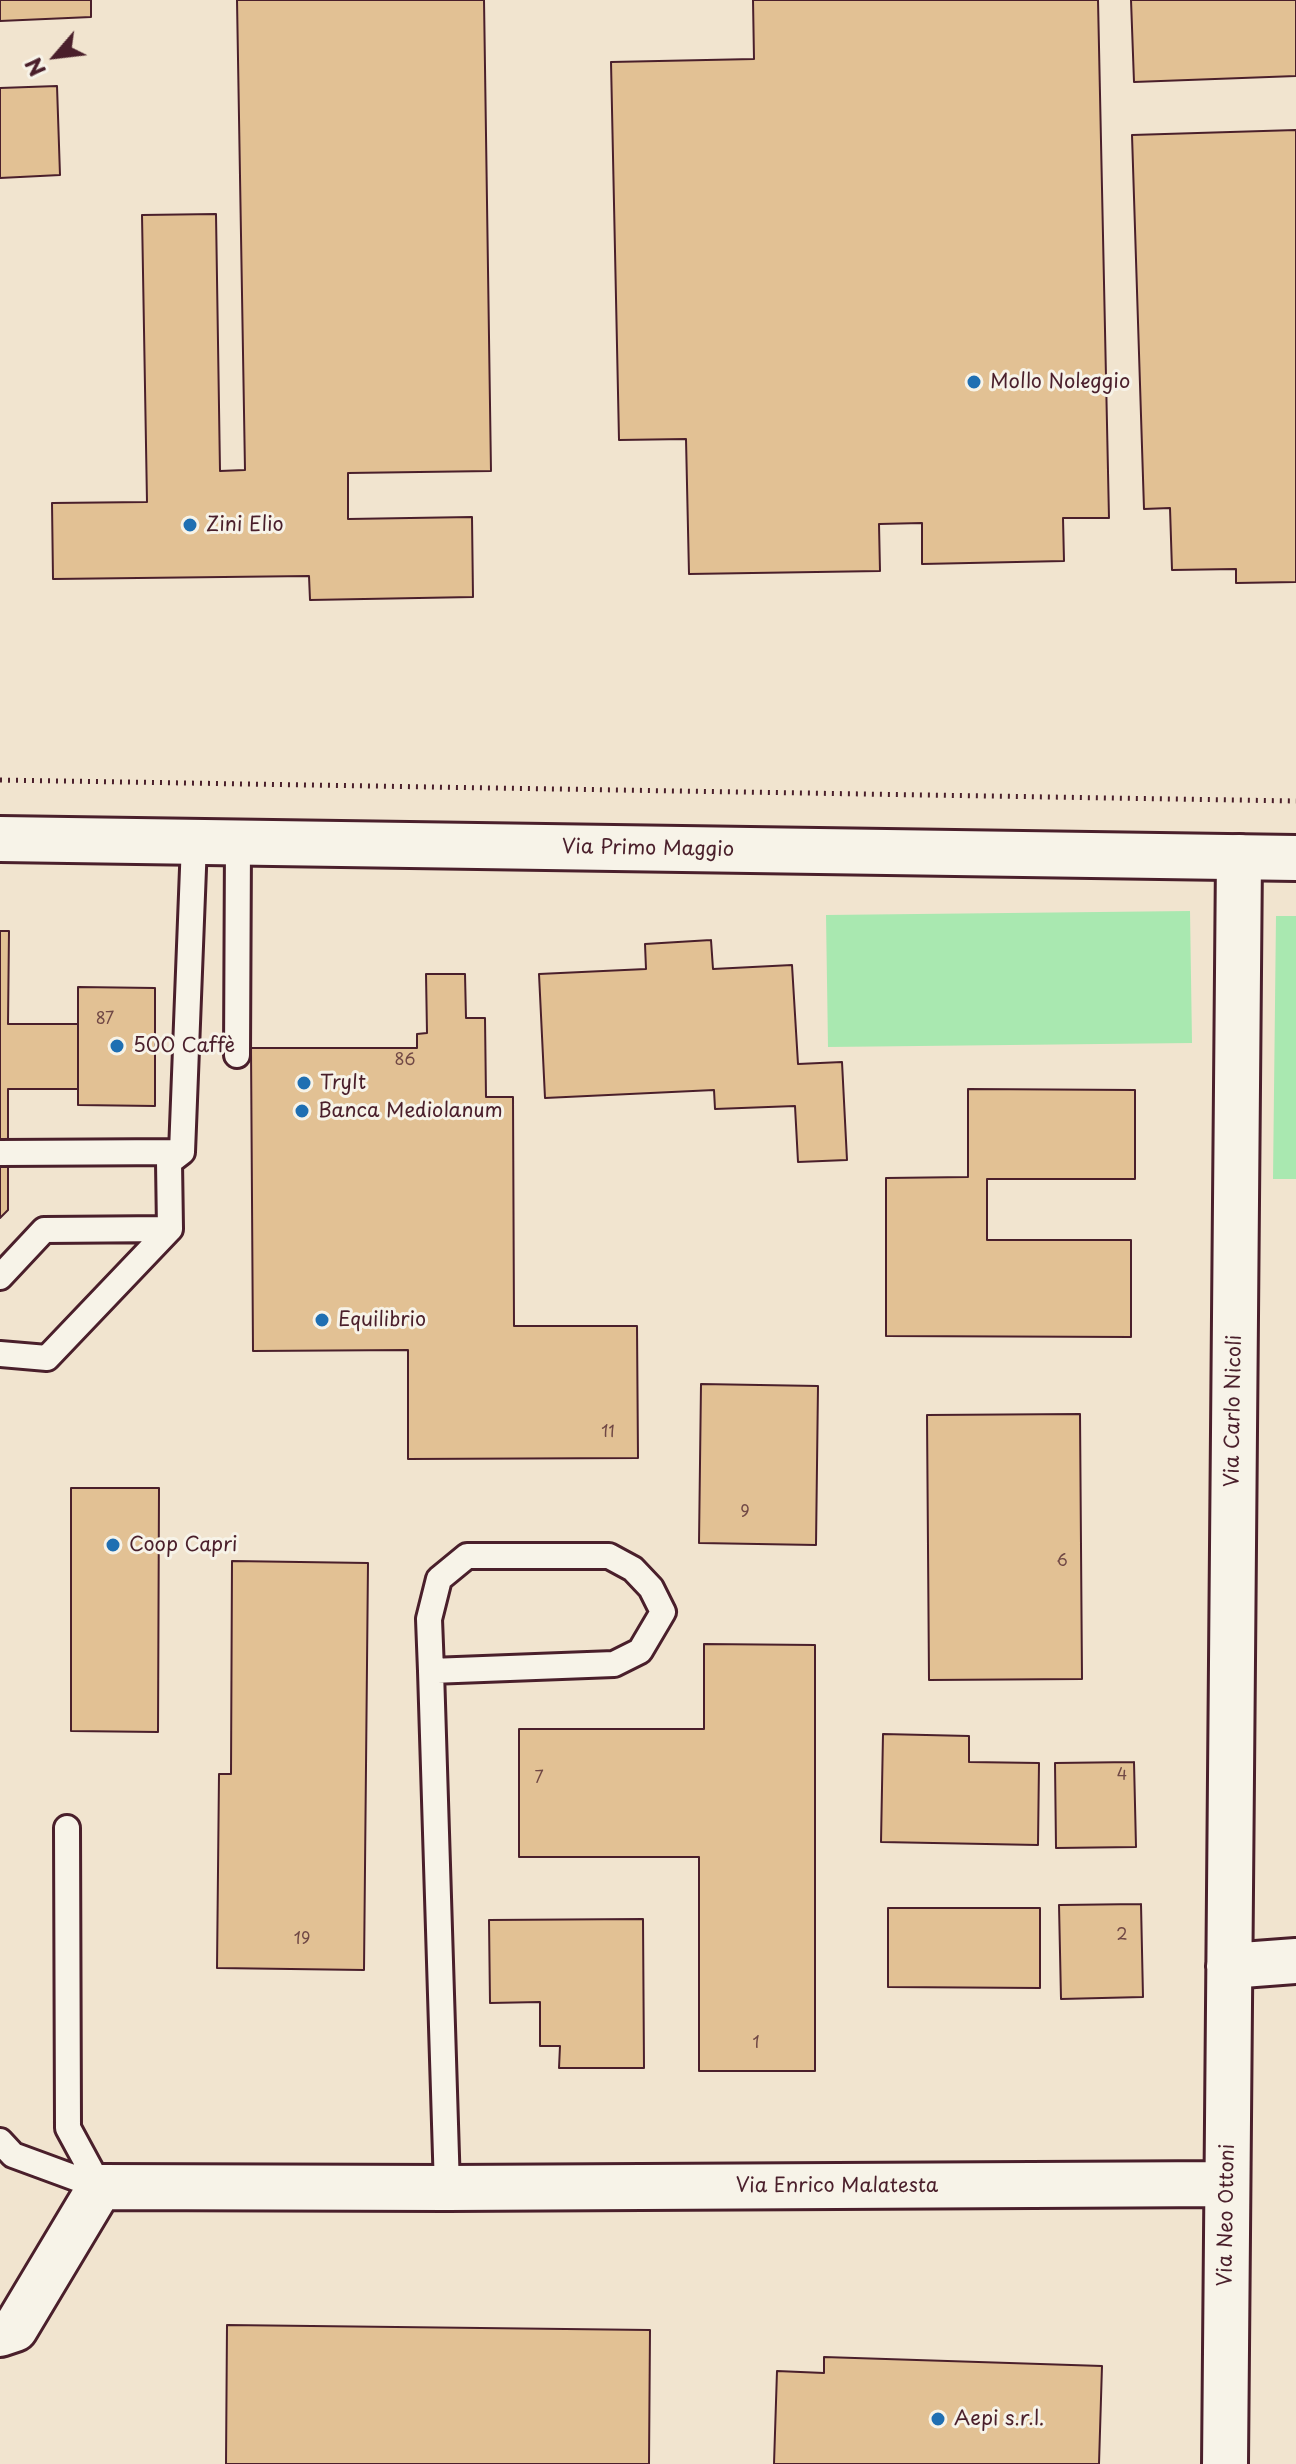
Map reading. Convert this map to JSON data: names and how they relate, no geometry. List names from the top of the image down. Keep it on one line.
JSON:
{"streets":{"street":["Via Primo Maggio","Via Carlo Nicoli","Via Enrico Malatesta","Via Neo Ottoni"]},"crossings":[["Via Primo Maggio","Via Carlo Nicoli"],["Via Carlo Nicoli","Via Neo Ottoni"],["Via Enrico Malatesta","Via Neo Ottoni"]],"places":["Mollo Noleggio","Zini Elio","500 Caffè","TryIt","Banca Mediolanum","Equilibrio","Coop Capri","Aepi s.r.l."],"house_numbers":["87","86","11","9","6","4","7","2","19","1"],"north":"bottom left"}
